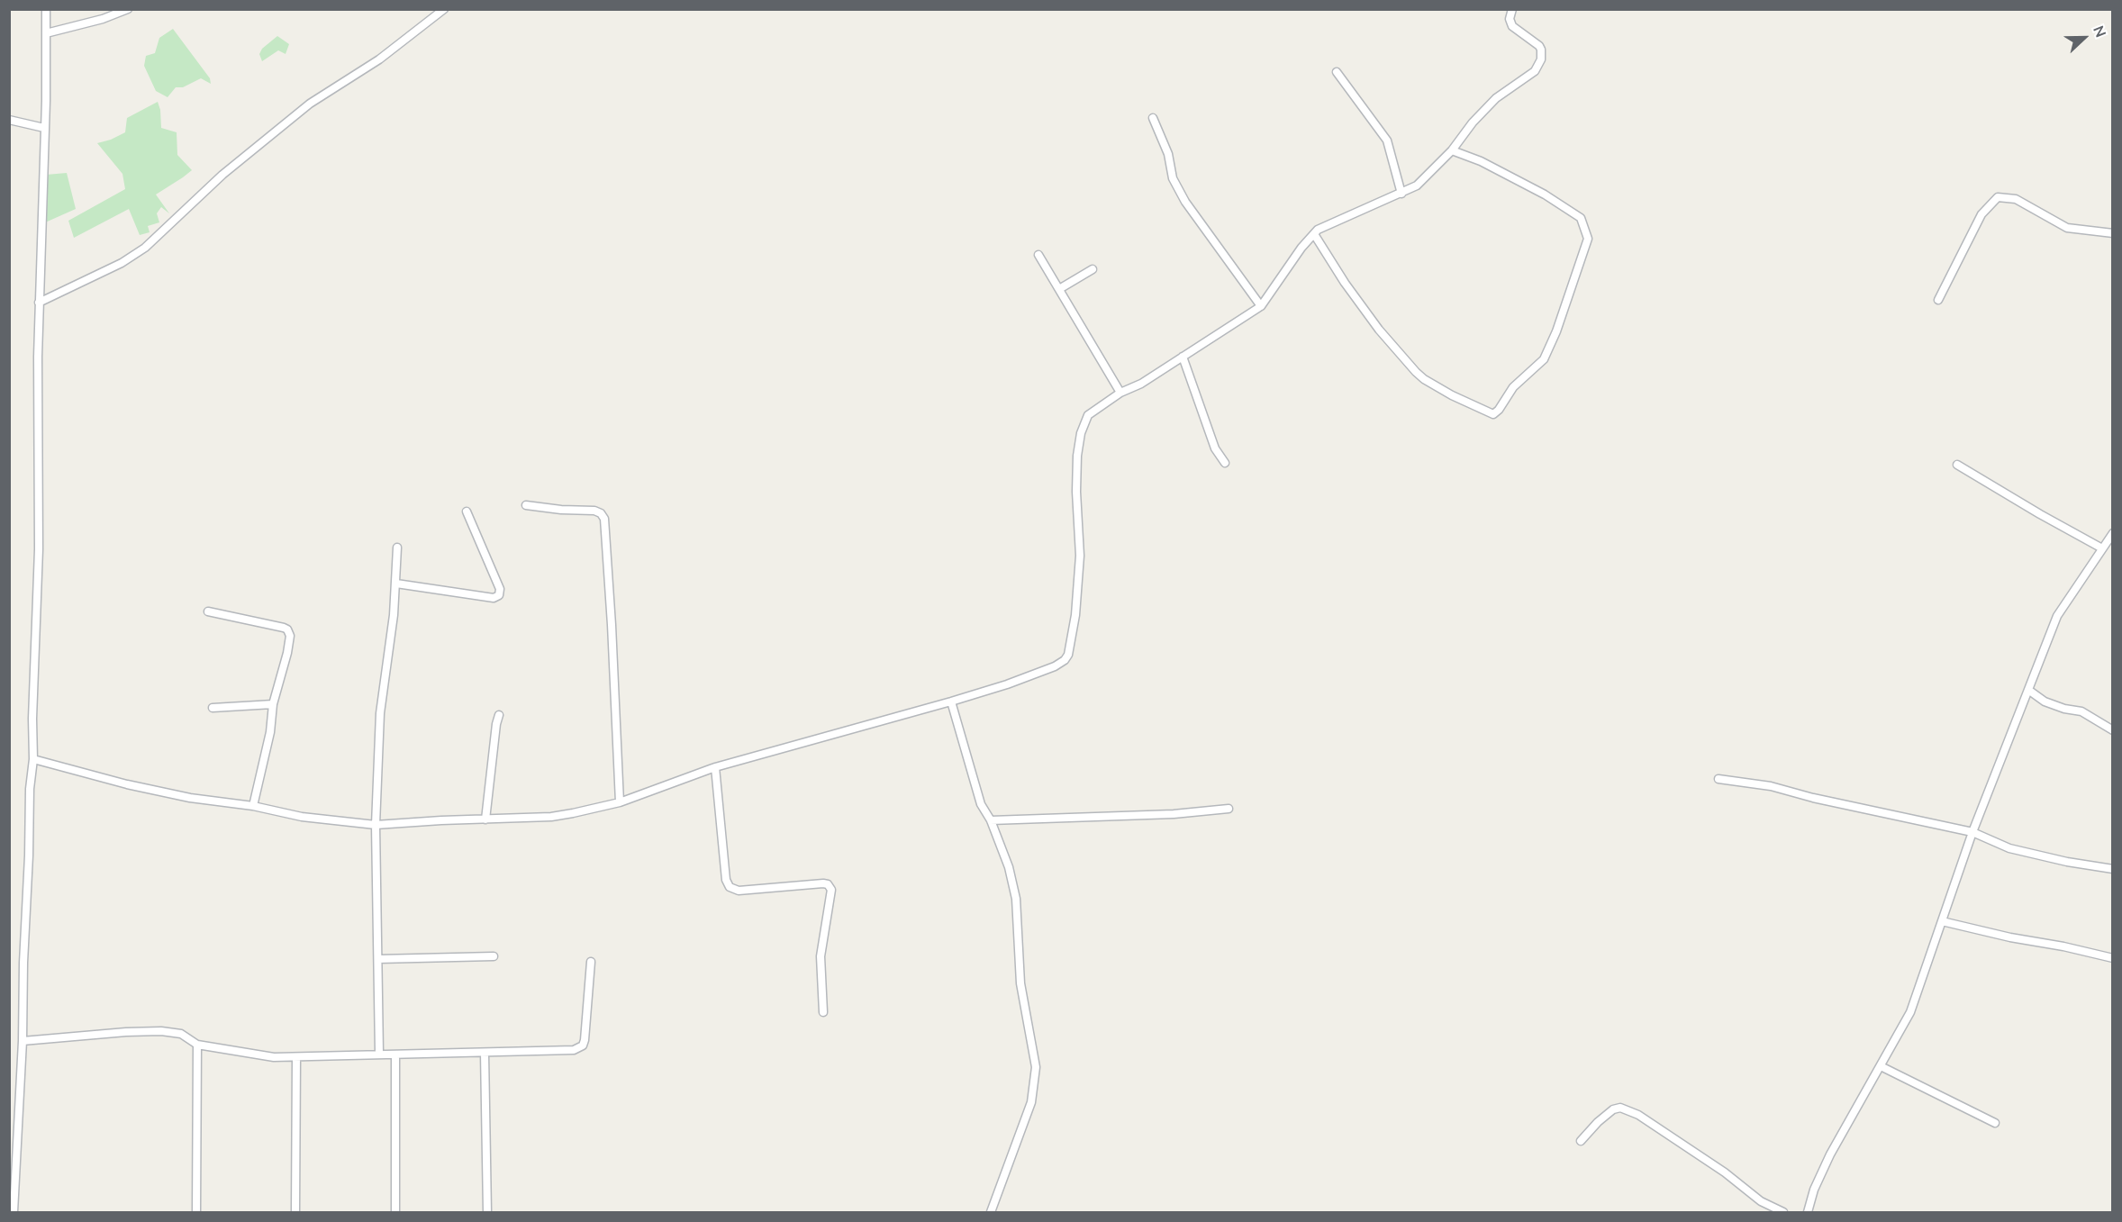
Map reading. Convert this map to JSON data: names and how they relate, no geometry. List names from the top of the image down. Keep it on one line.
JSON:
{"north":"right"}
